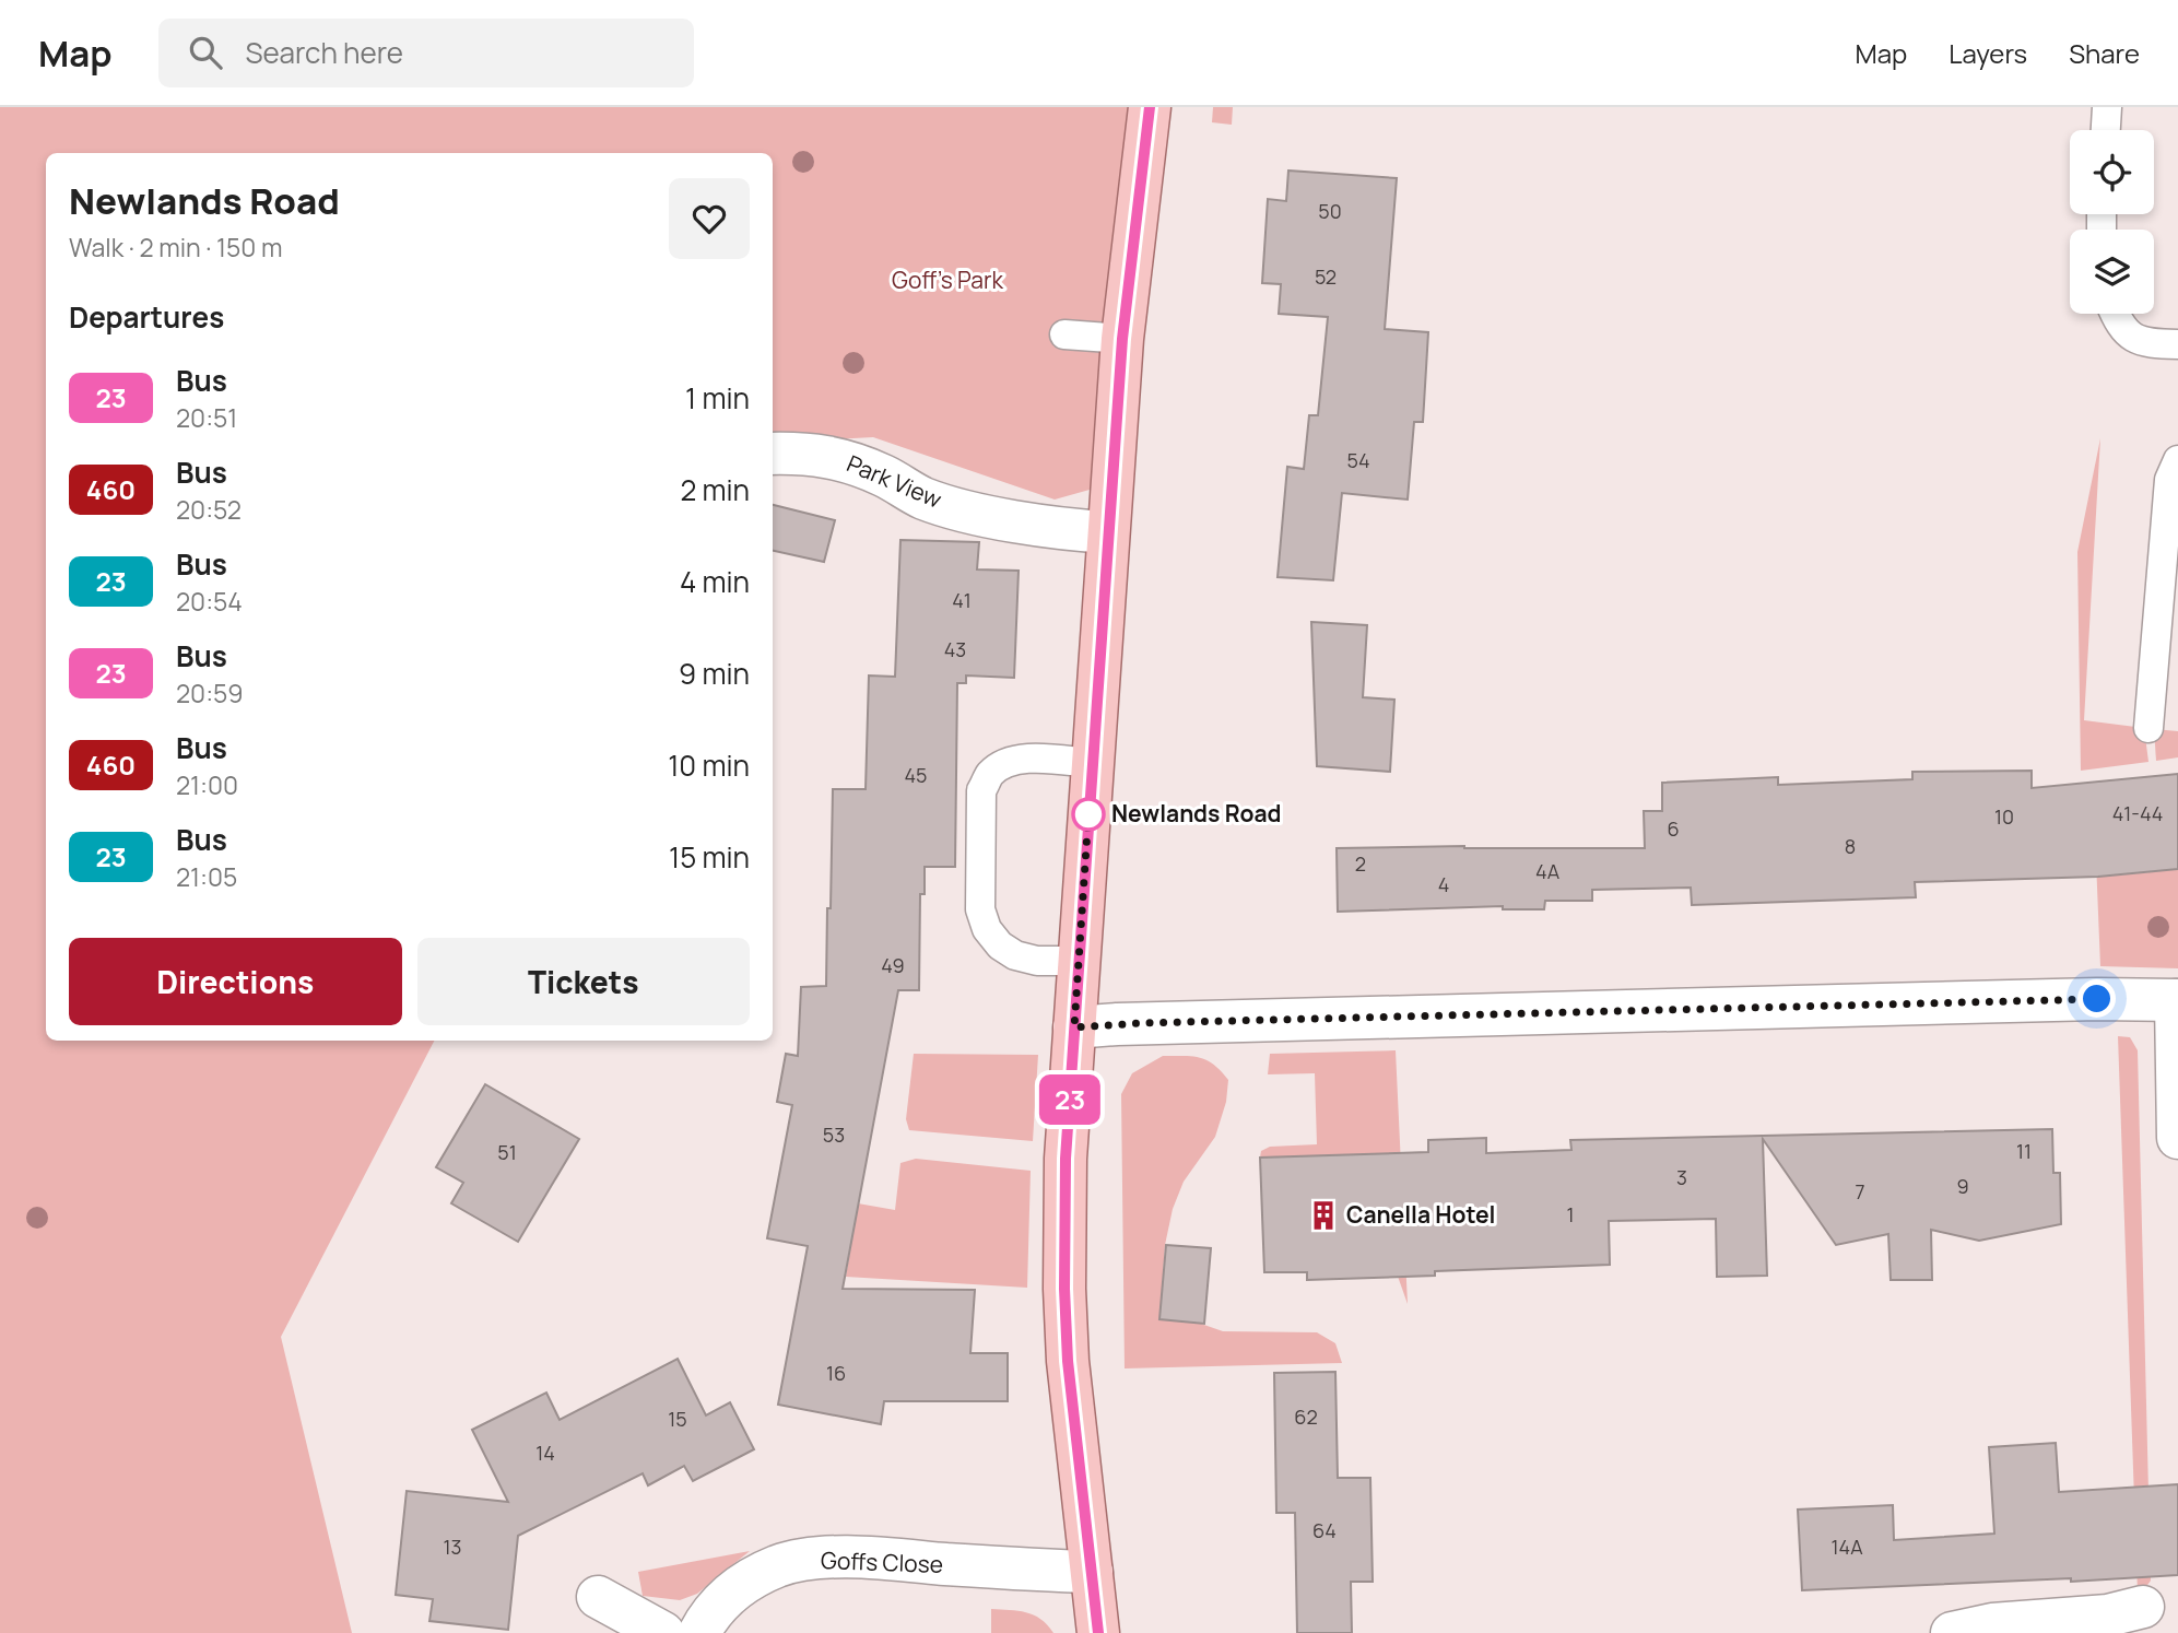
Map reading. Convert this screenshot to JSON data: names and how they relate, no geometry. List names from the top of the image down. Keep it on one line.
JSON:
{"streets":{"street":["Park View","Goffs Close"]},"parks":["Goff's Park"],"places":{"other":["Newlands Road"],"building":["Canella Hotel"]},"lines":["bus line 23"],"house_numbers":["50","52","54","41","43","45","41-44","10","6","8","2","4A","4","49","53","11","51","3","9","7","1","16","62","15","14","64","13","14A"],"page":{"header":"Map","search":"Search here","nav":["Map","Layers","Share"],"on_map":"23","heading":[["Newlands Road","Walk · 2 min · 150 m"],"Departures"],"list":[{"mark":"23","name":"Bus","note":"20:51","value":"1 min"},{"mark":"460","name":"Bus","note":"20:52","value":"2 min"},{"mark":"23","name":"Bus","note":"20:54","value":"4 min"},{"mark":"23","name":"Bus","note":"20:59","value":"9 min"},{"mark":"460","name":"Bus","note":"21:00","value":"10 min"},{"mark":"23","name":"Bus","note":"21:05","value":"15 min"}],"buttons":["Directions","Tickets"]}}
